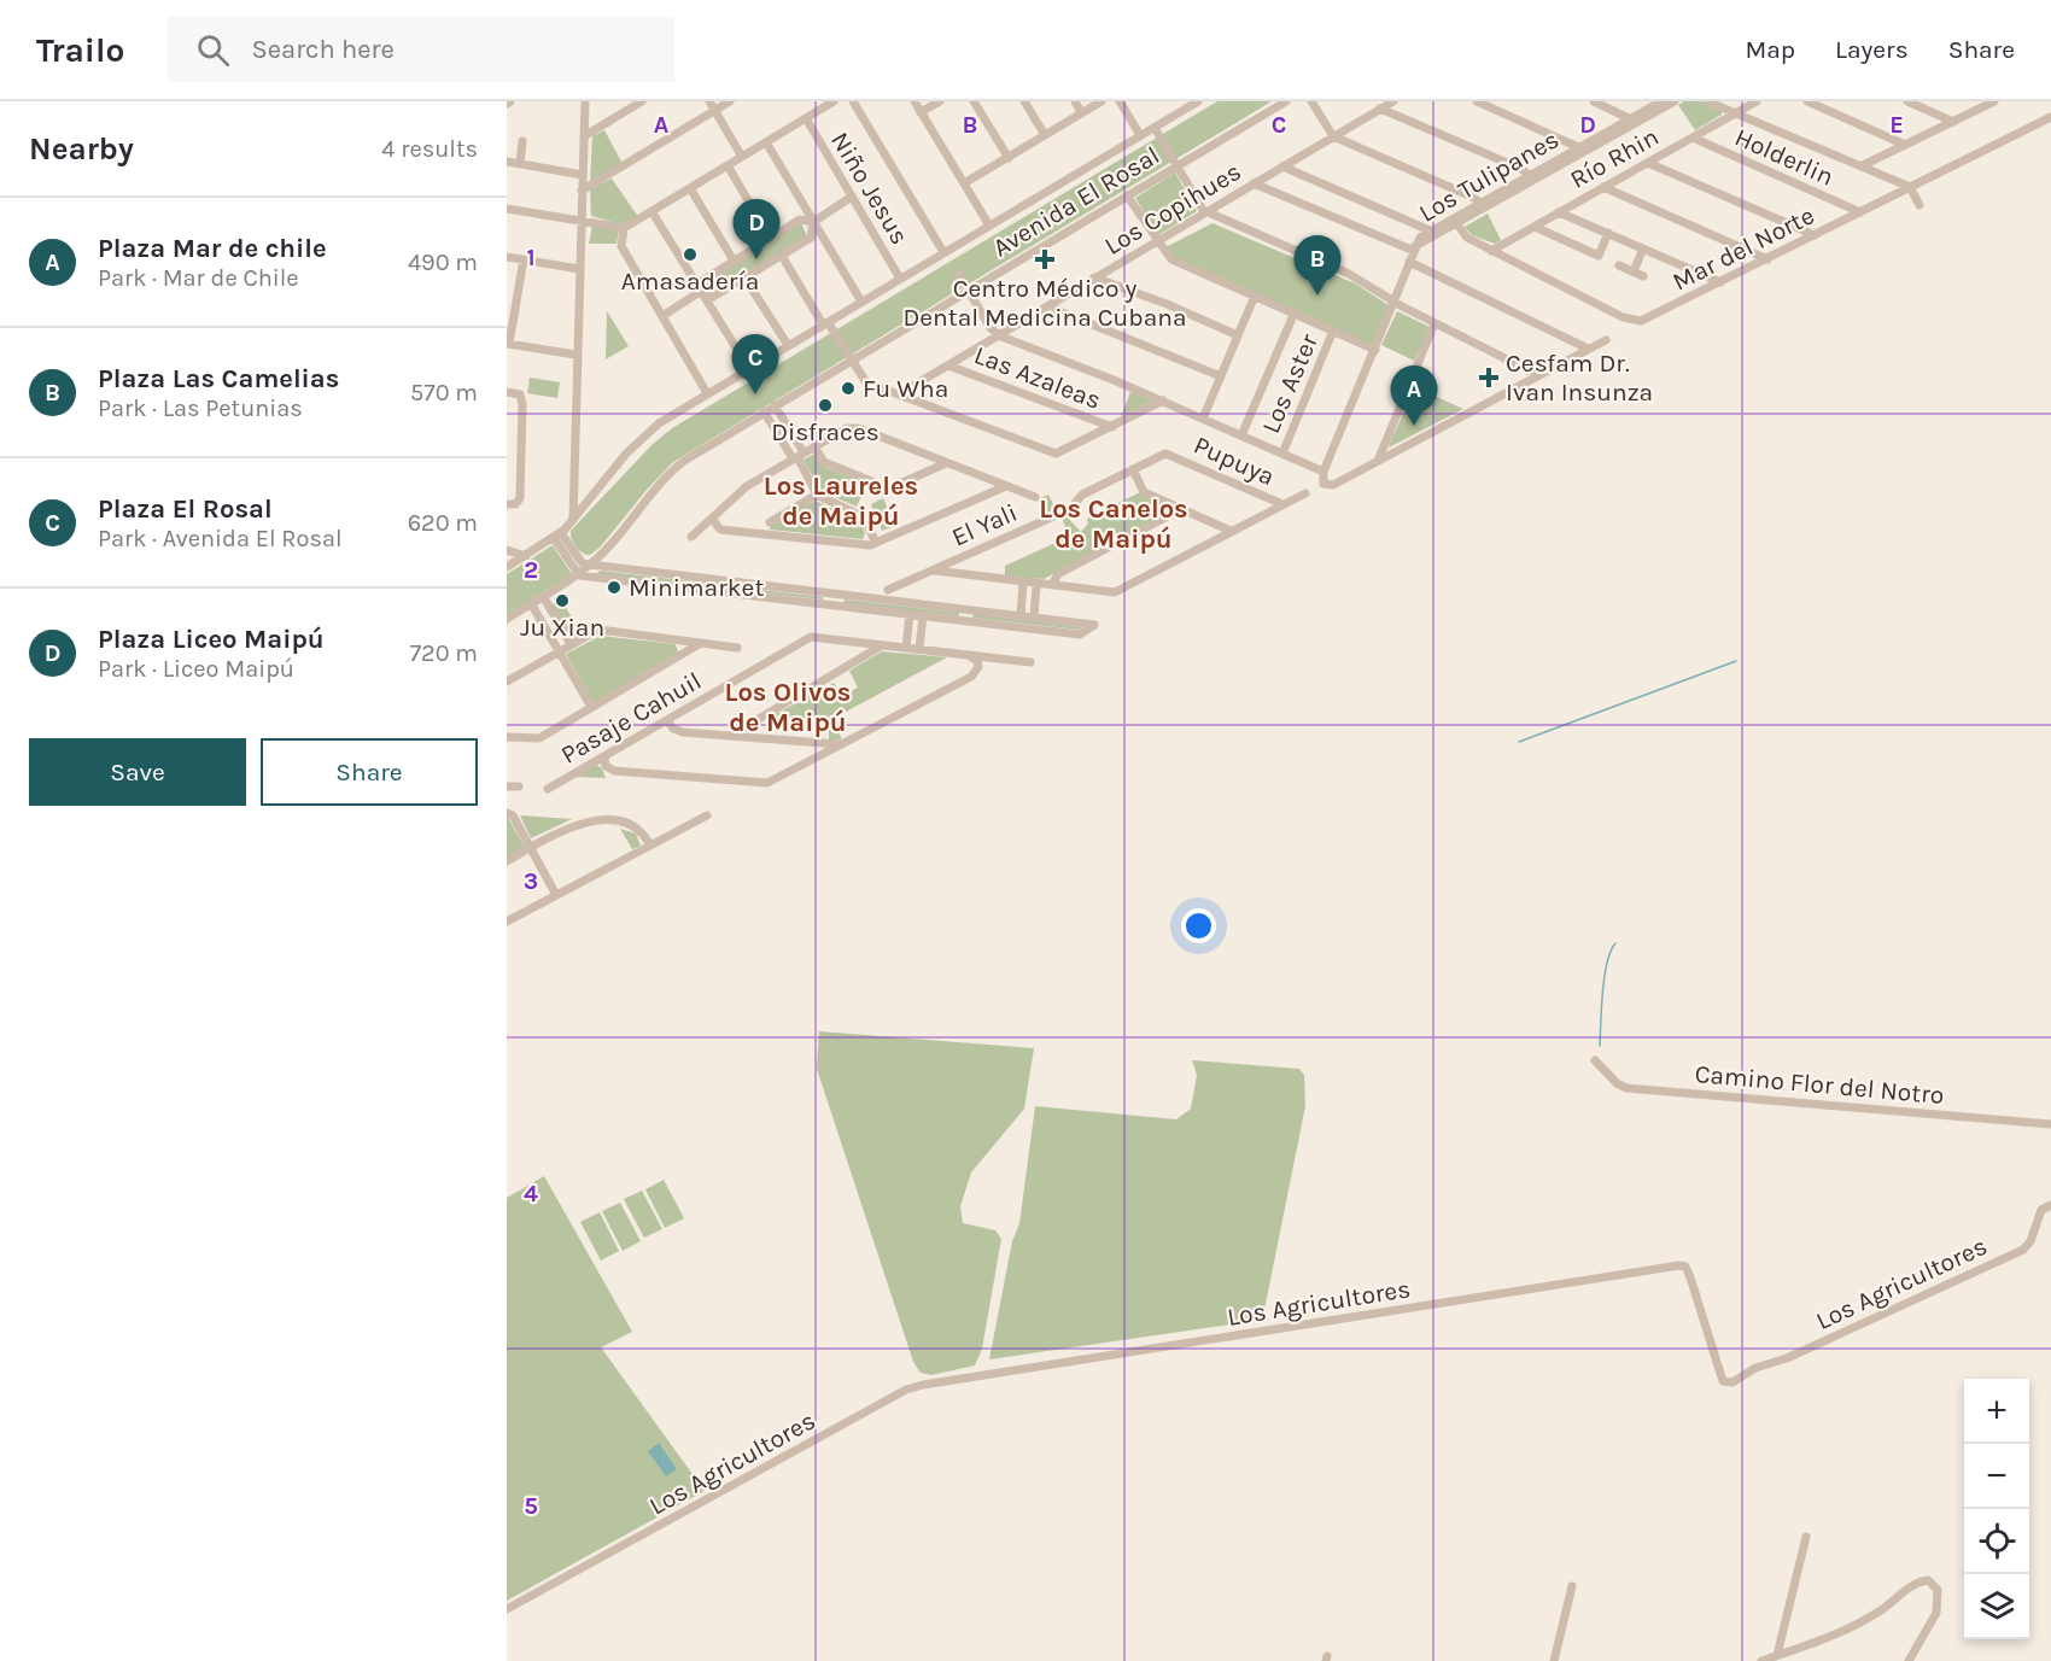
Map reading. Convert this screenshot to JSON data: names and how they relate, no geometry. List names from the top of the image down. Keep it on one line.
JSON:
{"streets":{"street":["Holderlin","Río Rhin","Los Tulipanes","Niño Jesus","Avenida El Rosal","Los Copihues","Mar del Norte","Las Azaleas","Los Aster","Pupuya","El Yali","Pasaje Cahuil","Camino Flor del Notro","Los Agricultores"]},"crossings":[["Holderlin","Río Rhin"],["Holderlin","Mar del Norte"],["Río Rhin","Mar del Norte"],["Los Tulipanes","Mar del Norte"],["Niño Jesus","Avenida El Rosal"],["Los Copihues","Las Azaleas"],["Pupuya","El Yali"]],"districts":["Los Laureles de Maipú","Los Canelos de Maipú","Los Olivos de Maipú"],"places":{"other":["Amasadería","Fu Wha","Disfraces","Minimarket","Ju Xian"],"health":["Centro Médico y Dental Medicina Cubana","Cesfam Dr. Ivan Insunza"]},"page":{"header":"Trailo","search":"Search here","nav":["Map","Layers","Share"],"heading":["Nearby","4 results"],"list":[{"mark":"A","name":"Plaza Mar de chile","note":"Park · Mar de Chile","value":"490 m"},{"mark":"B","name":"Plaza Las Camelias","note":"Park · Las Petunias","value":"570 m"},{"mark":"C","name":"Plaza El Rosal","note":"Park · Avenida El Rosal","value":"620 m"},{"mark":"D","name":"Plaza Liceo Maipú","note":"Park · Liceo Maipú","value":"720 m"}],"pins":["D","B","C","A"],"buttons":["Save","Share"],"map_buttons":["+","−"]},"grid":{"columns":["A","B","C","D","E"],"rows":["1","2","3","4","5"]}}
